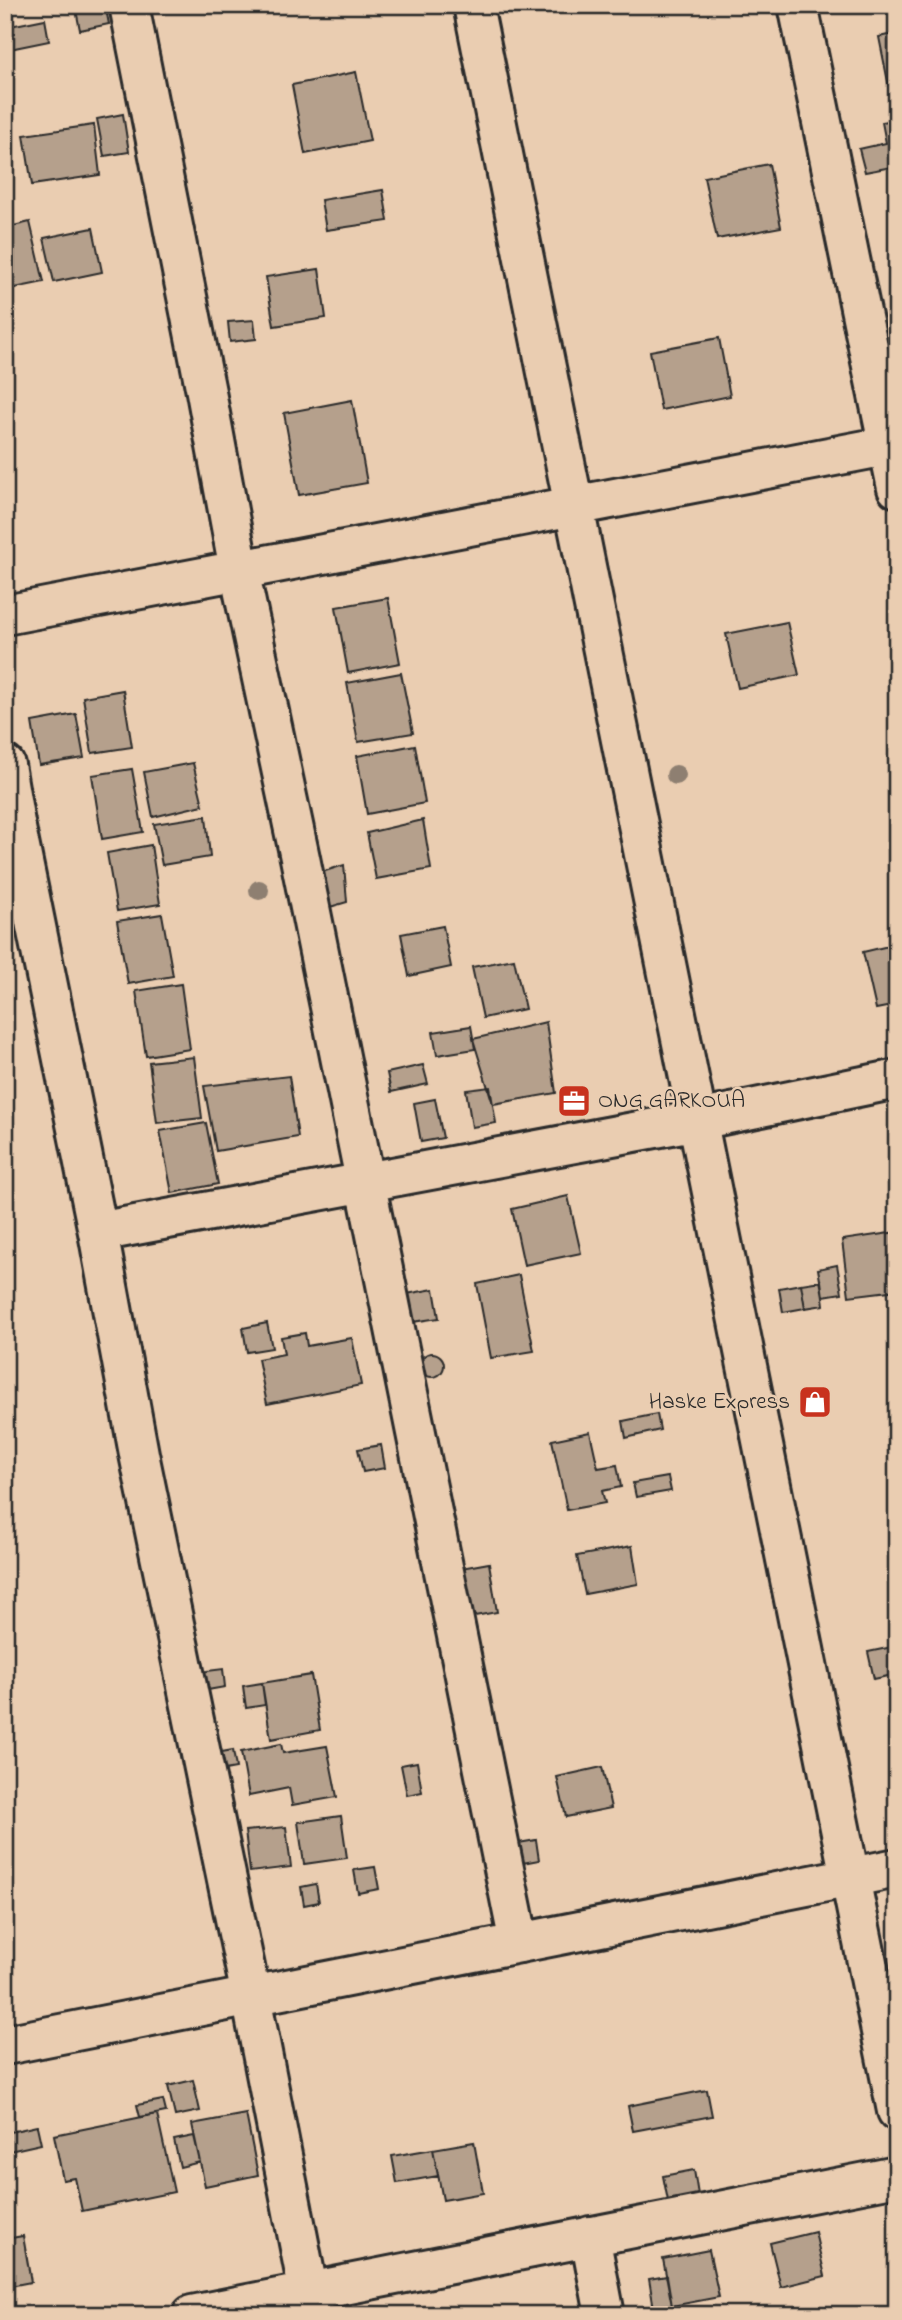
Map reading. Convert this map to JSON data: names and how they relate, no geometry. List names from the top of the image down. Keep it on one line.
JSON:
{"places":{"office":["ONG GARKOUA"],"shop":["Haske Express"]}}
